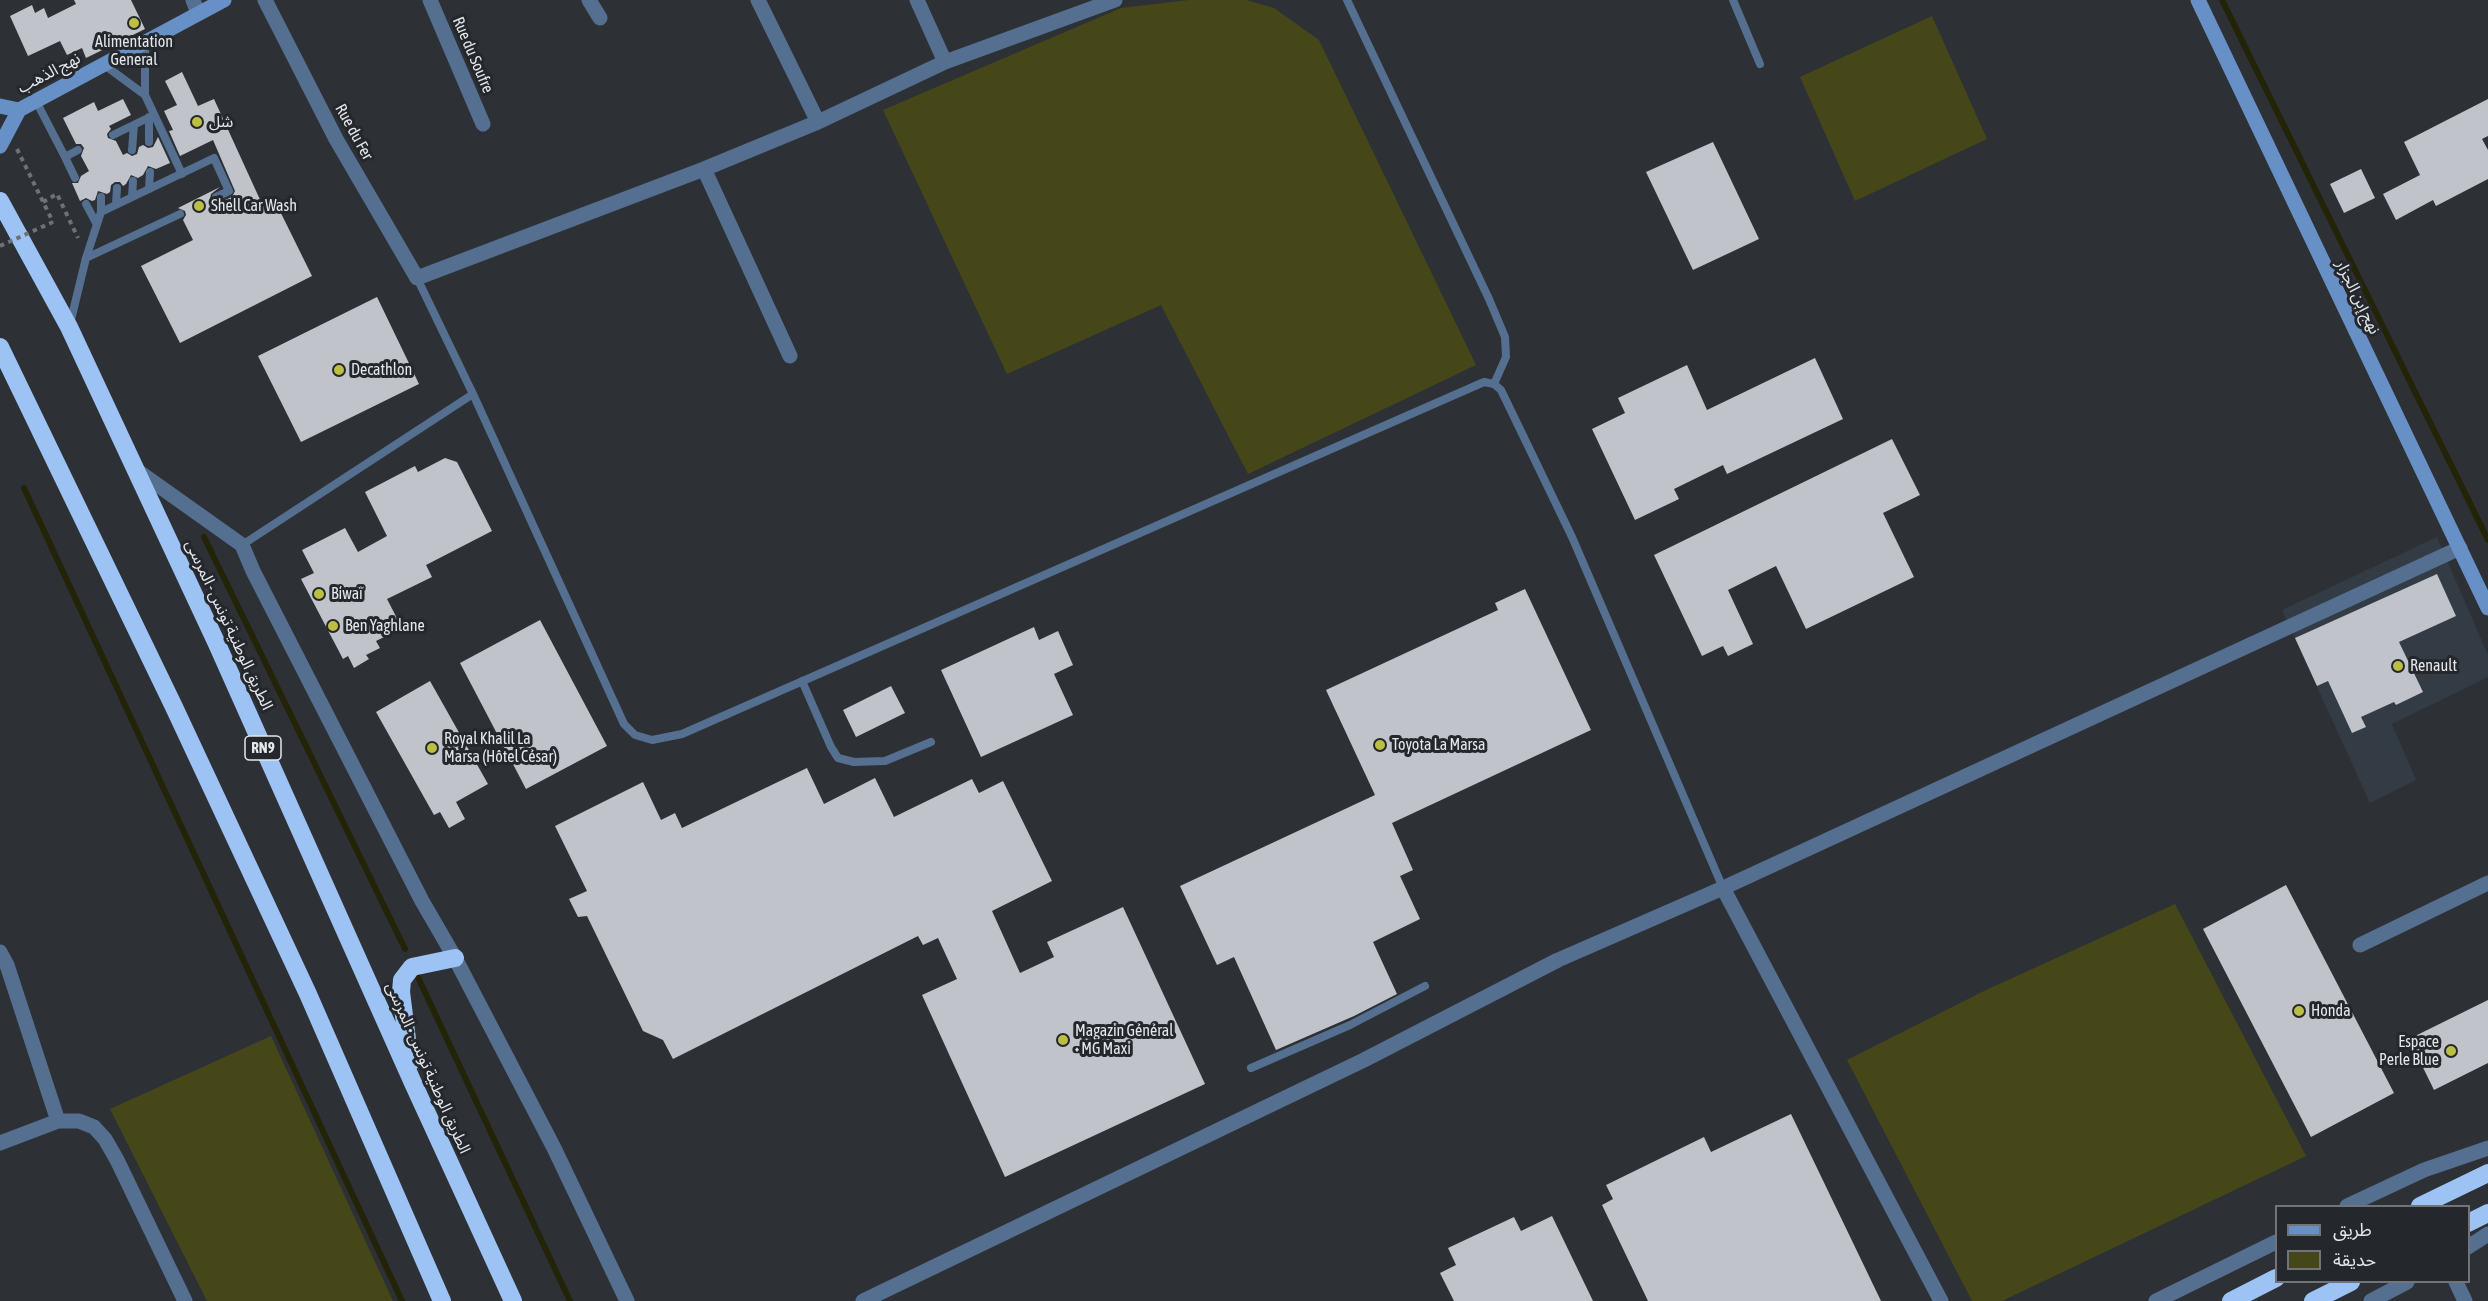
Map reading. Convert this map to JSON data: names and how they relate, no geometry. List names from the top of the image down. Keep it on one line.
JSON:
{"streets":{"highway":["الطريق الوطنية تونس - المرسى","RN9"],"street":["Rue du Soufre","نهج الذهب","Rue du Fer","نهج إبن الجزار"]},"places":["Alimentation General","شل","Shell Car Wash","Decathlon","Biwaï","Ben Yaghlane","Renault","Toyota La Marsa","Royal Khalil La Marsa (Hôtel César)","Honda","Magazin Général - MG Maxi","Espace Perle Blue"],"legend":["طريق","حديقة"]}
